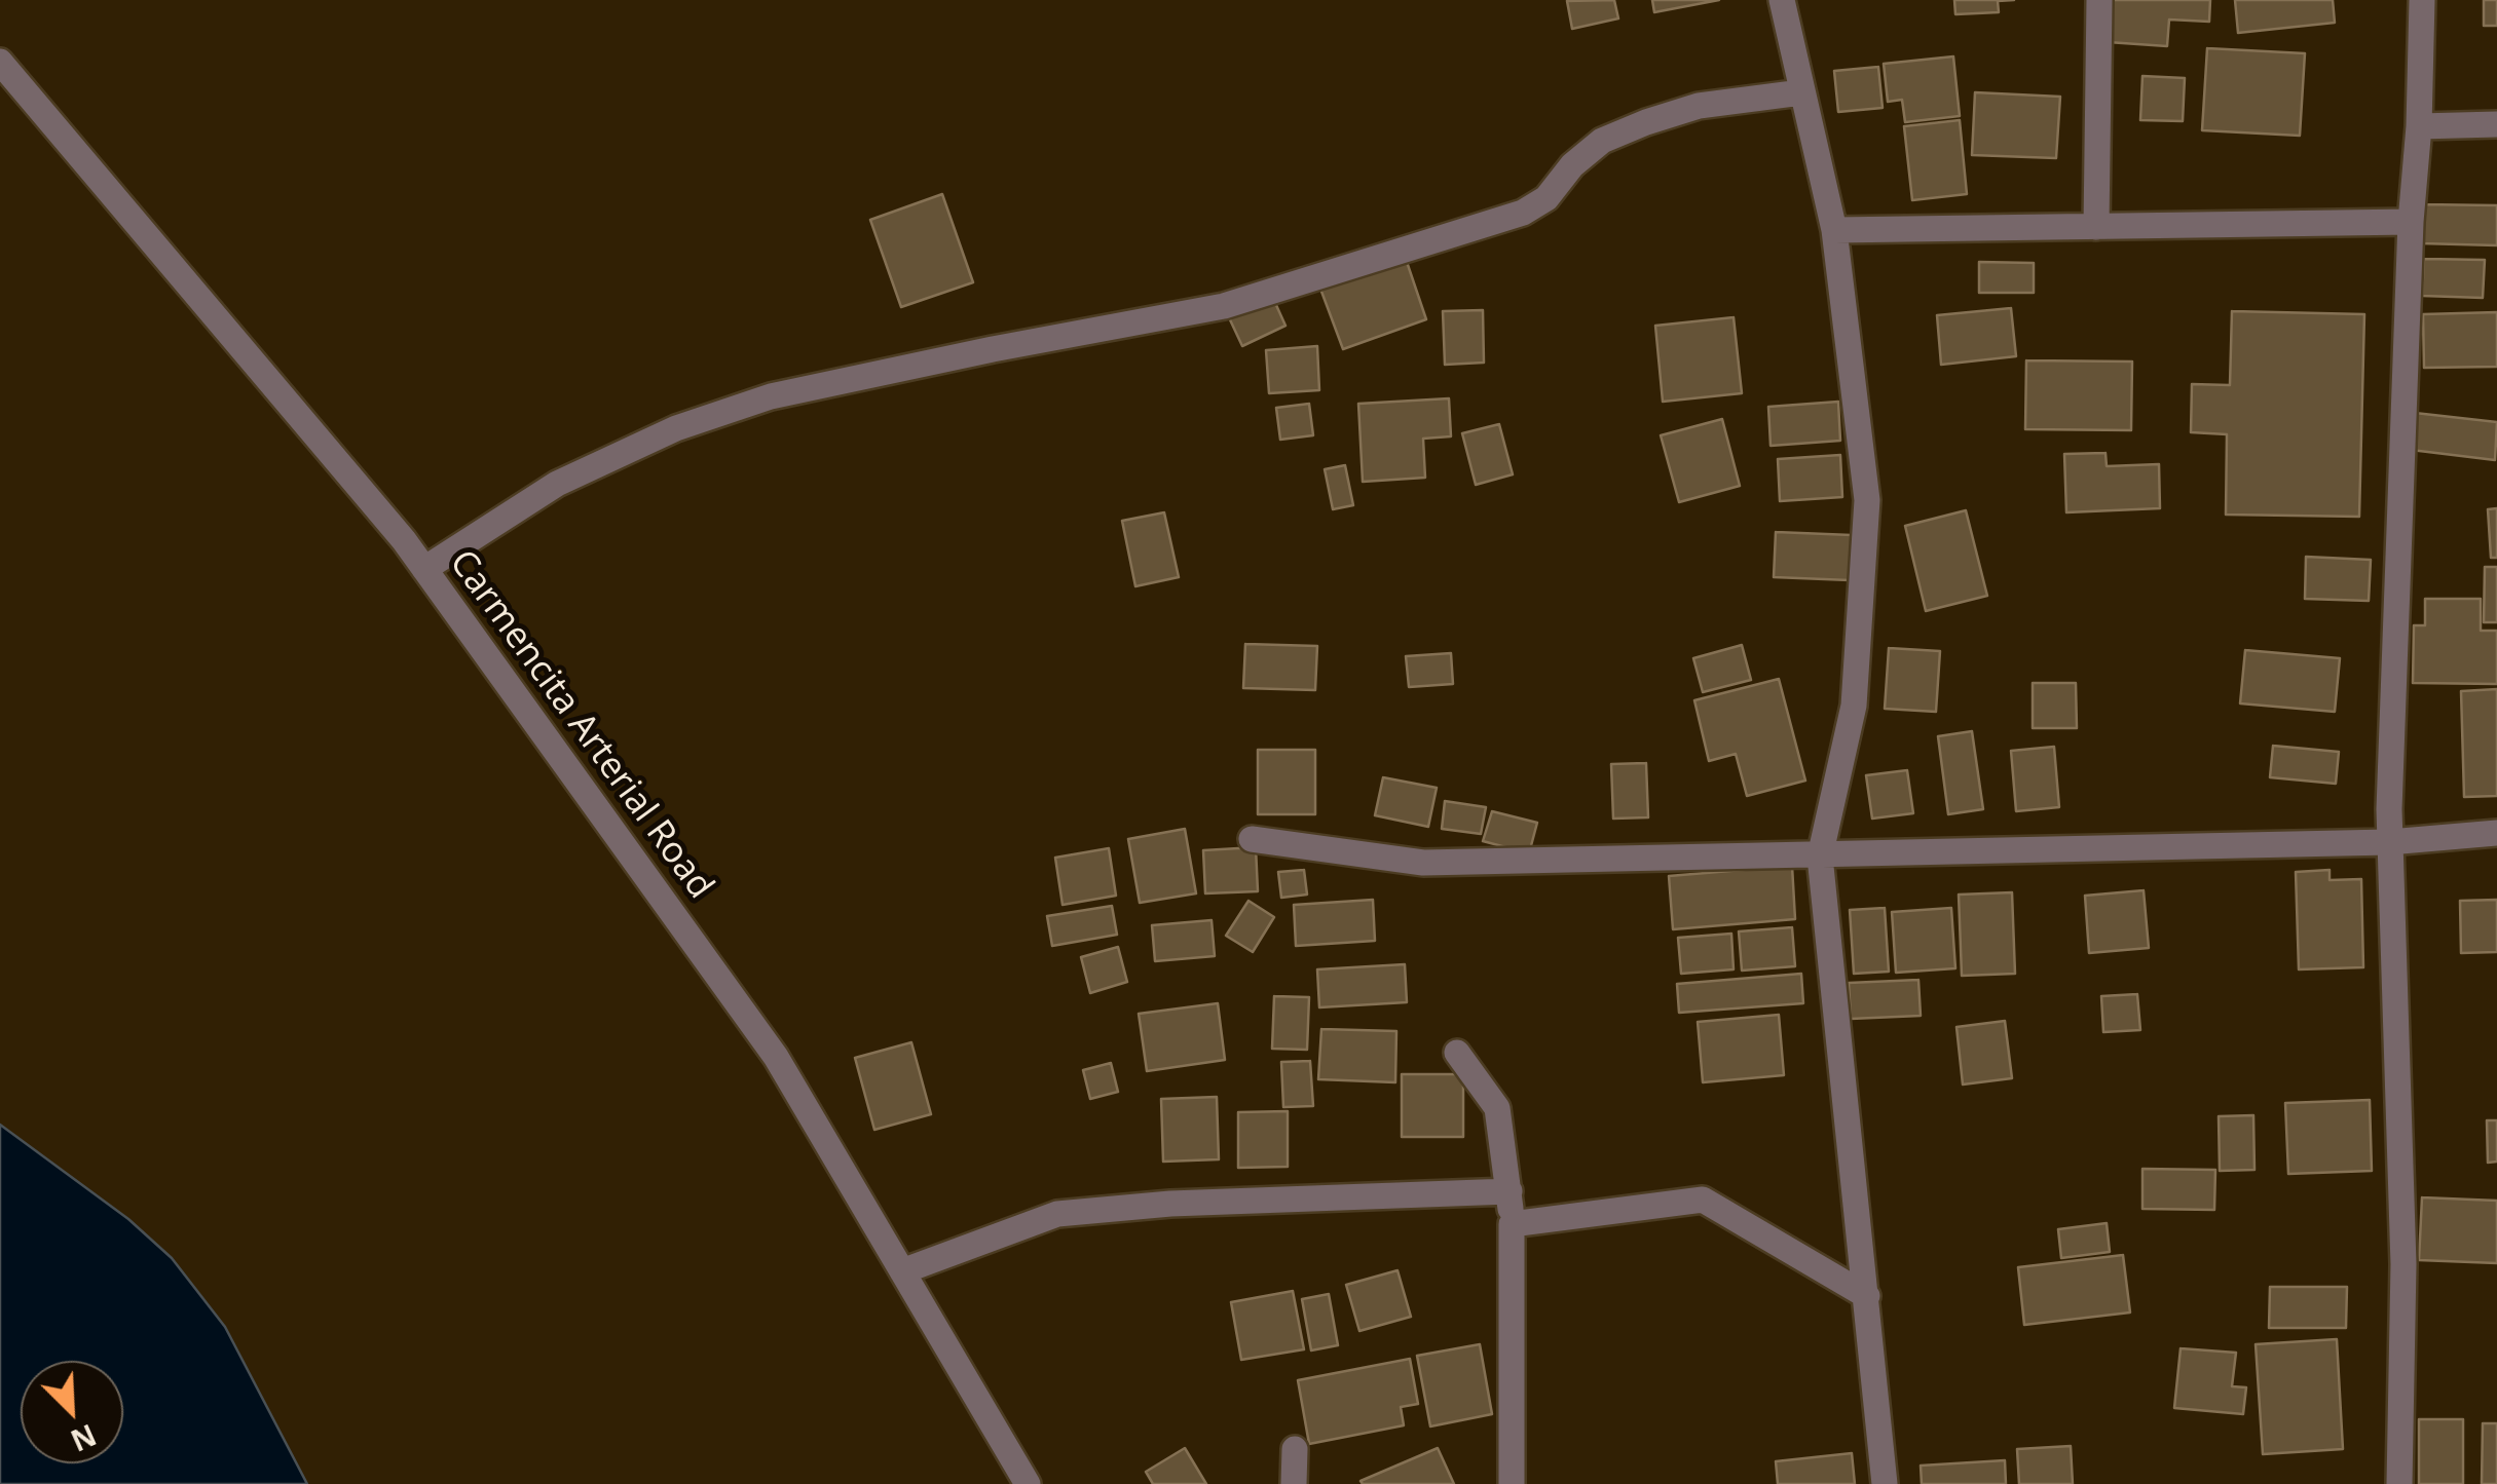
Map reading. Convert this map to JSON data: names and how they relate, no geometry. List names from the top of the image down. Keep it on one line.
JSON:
{"streets":{"street":["Carmencita Arterial Road"]},"north":"bottom right"}
